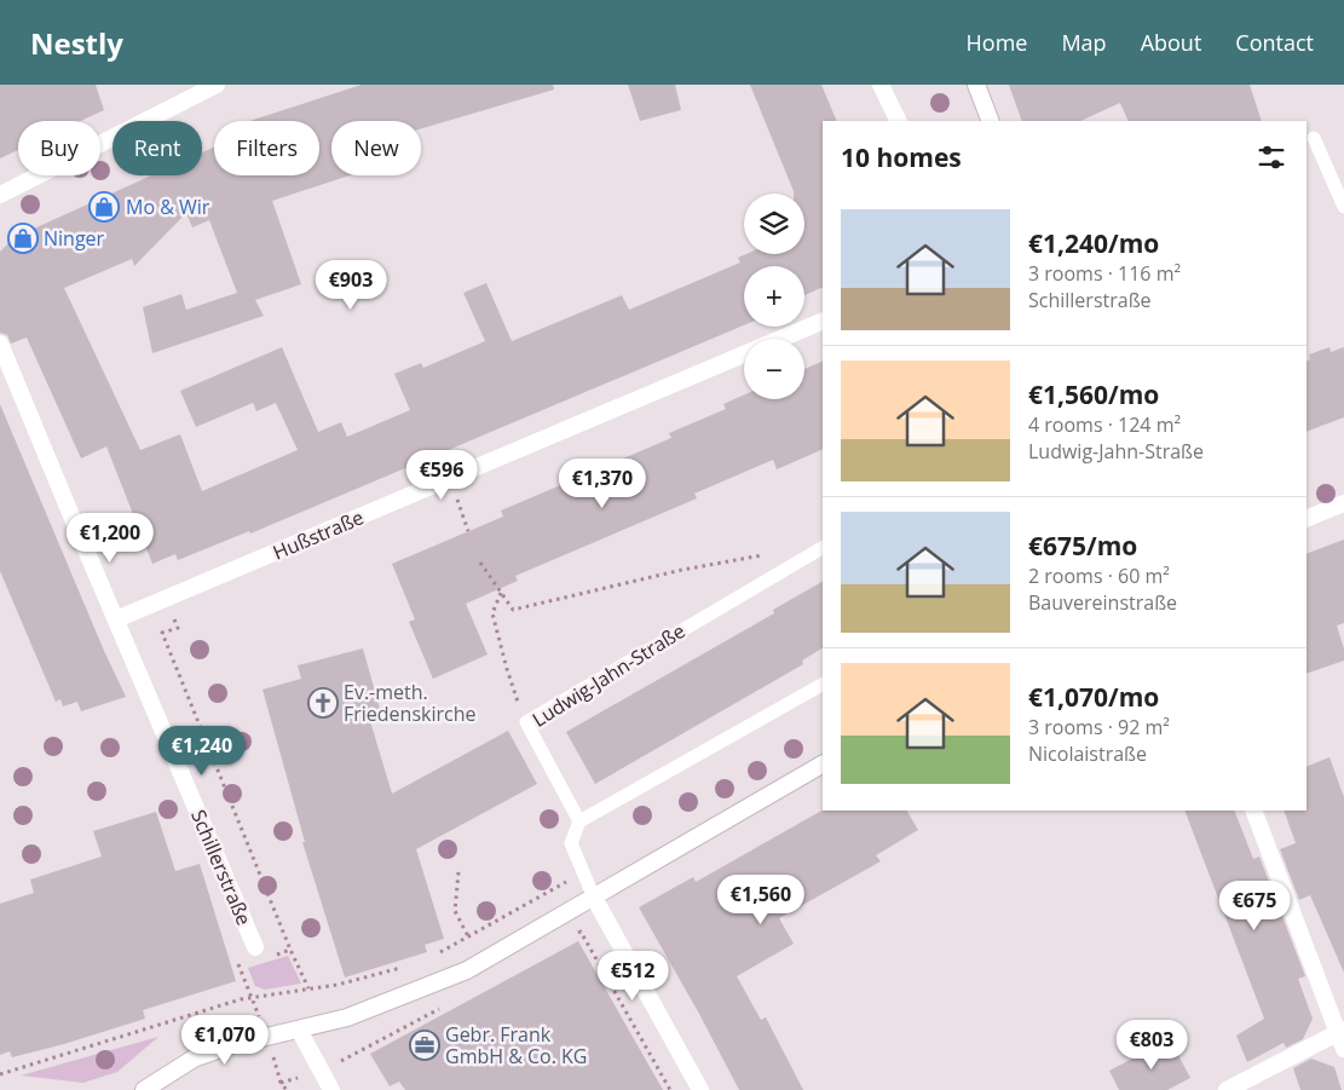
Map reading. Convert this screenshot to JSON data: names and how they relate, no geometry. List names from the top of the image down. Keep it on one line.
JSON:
{"streets":{"street":["Hußstraße","Schillerstraße"],"lane":["Ludwig-Jahn-Straße"]},"crossings":[["Hußstraße","Schillerstraße"]],"places":{"shop":["Mo & Wir","Ninger"],"church":["Ev.-meth. Friedenskirche"],"office":["Gebr. Frank GmbH & Co. KG"]},"page":{"header":"Nestly","nav":["Home","Map","About","Contact"],"chip":["Buy","Rent","Filters","New"],"heading":"10 homes","map_buttons":["+","−"],"list":[{"name":"€1,240/mo","note":"3 rooms · 116 m² · Schillerstraße"},{"name":"€1,560/mo","note":"4 rooms · 124 m² · Ludwig-Jahn-Straße"},{"name":"€675/mo","note":"2 rooms · 60 m² · Bauvereinstraße"},{"name":"€1,070/mo","note":"3 rooms · 92 m² · Nicolaistraße"}],"price":["€903","€596","€1,370","€1,200","€1,240","€1,560","€675","€512","€1,070","€803"]}}
